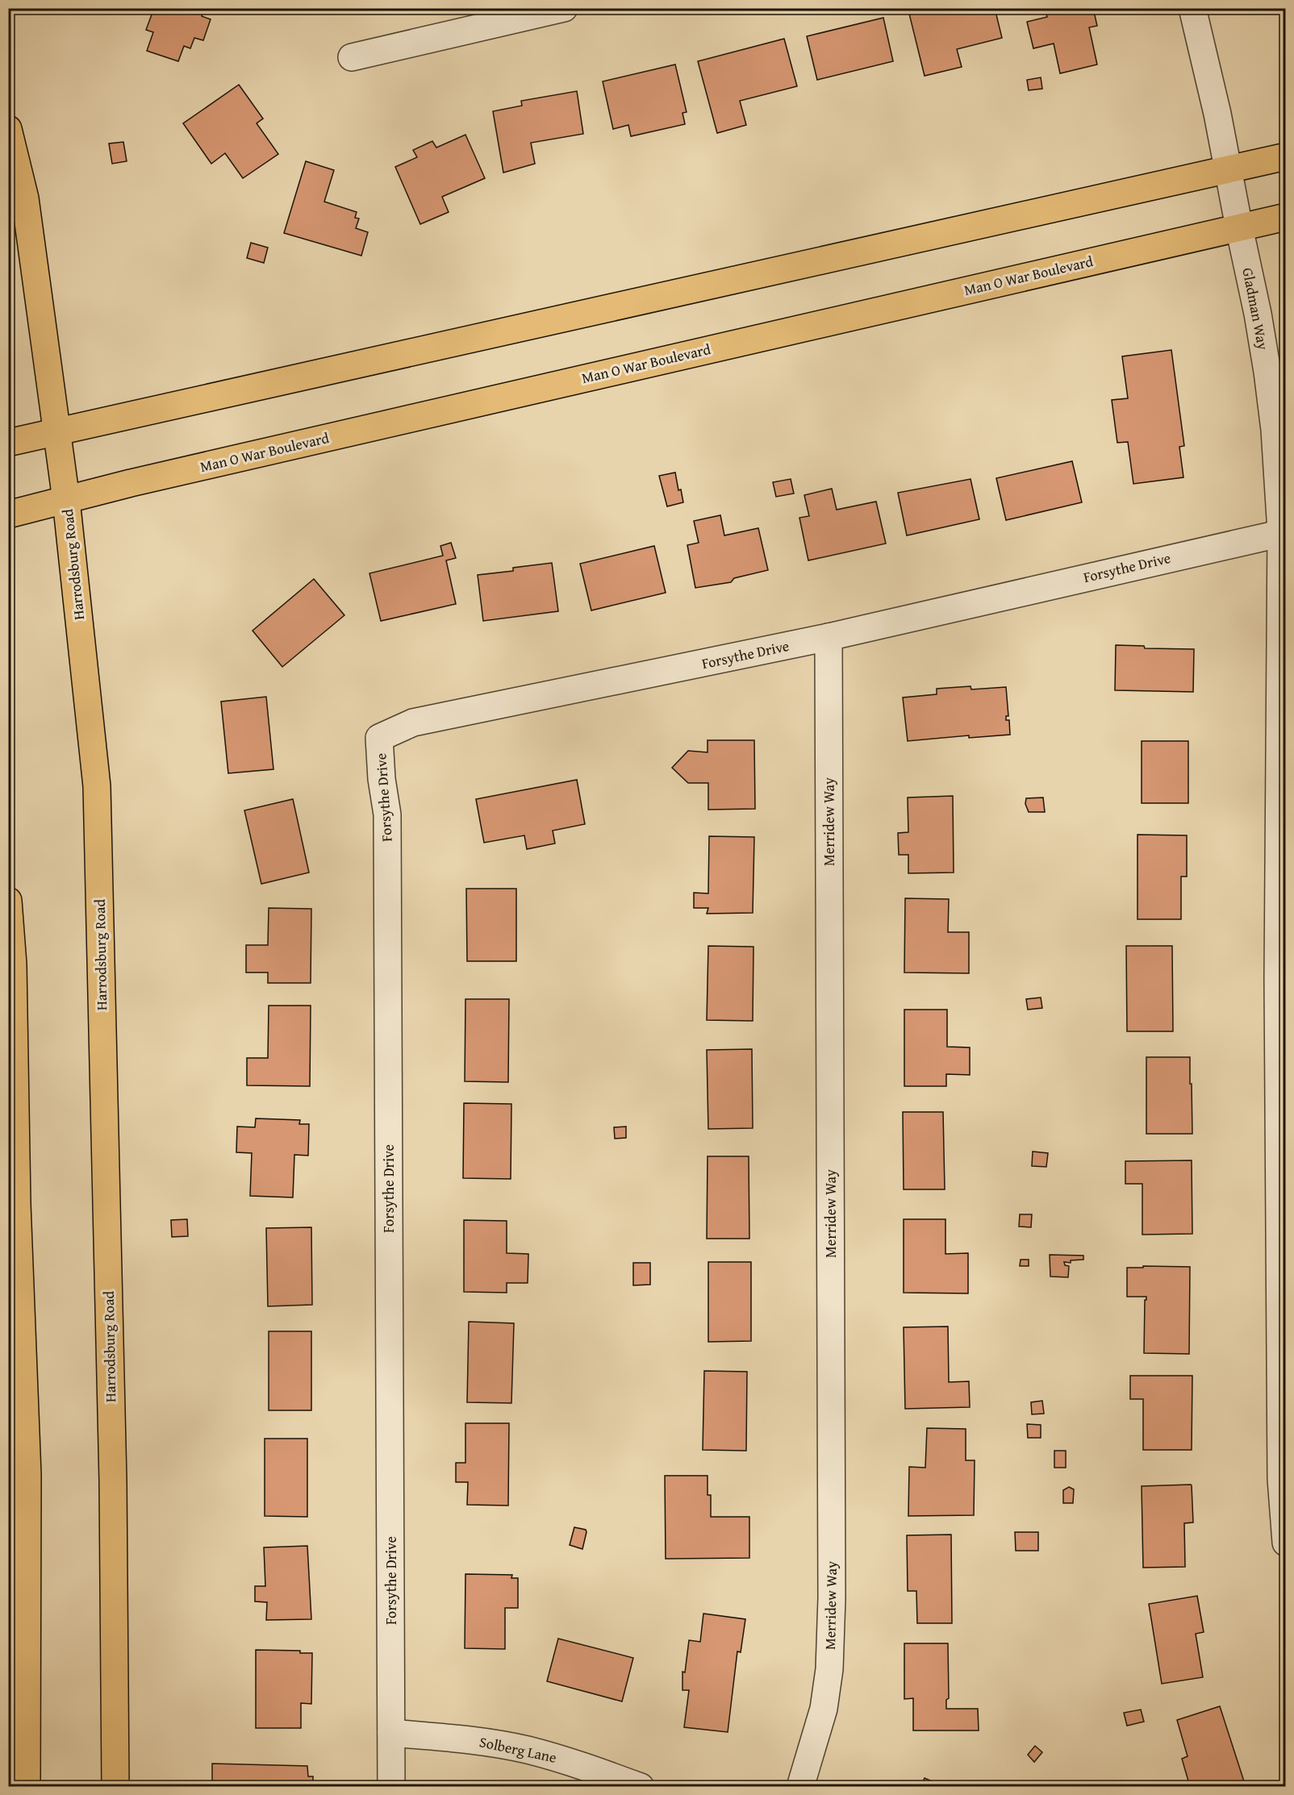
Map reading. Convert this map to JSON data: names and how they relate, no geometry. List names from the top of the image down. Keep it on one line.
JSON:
{"streets":{"main road":["Man O War Boulevard","Harrodsburg Road"],"street":["Gladman Way","Forsythe Drive","Merridew Way","Solberg Lane"]},"crossings":[["Man O War Boulevard","Gladman Way"],["Man O War Boulevard","Harrodsburg Road"],["Gladman Way","Forsythe Drive"],["Forsythe Drive","Merridew Way"],["Forsythe Drive","Solberg Lane"]]}
